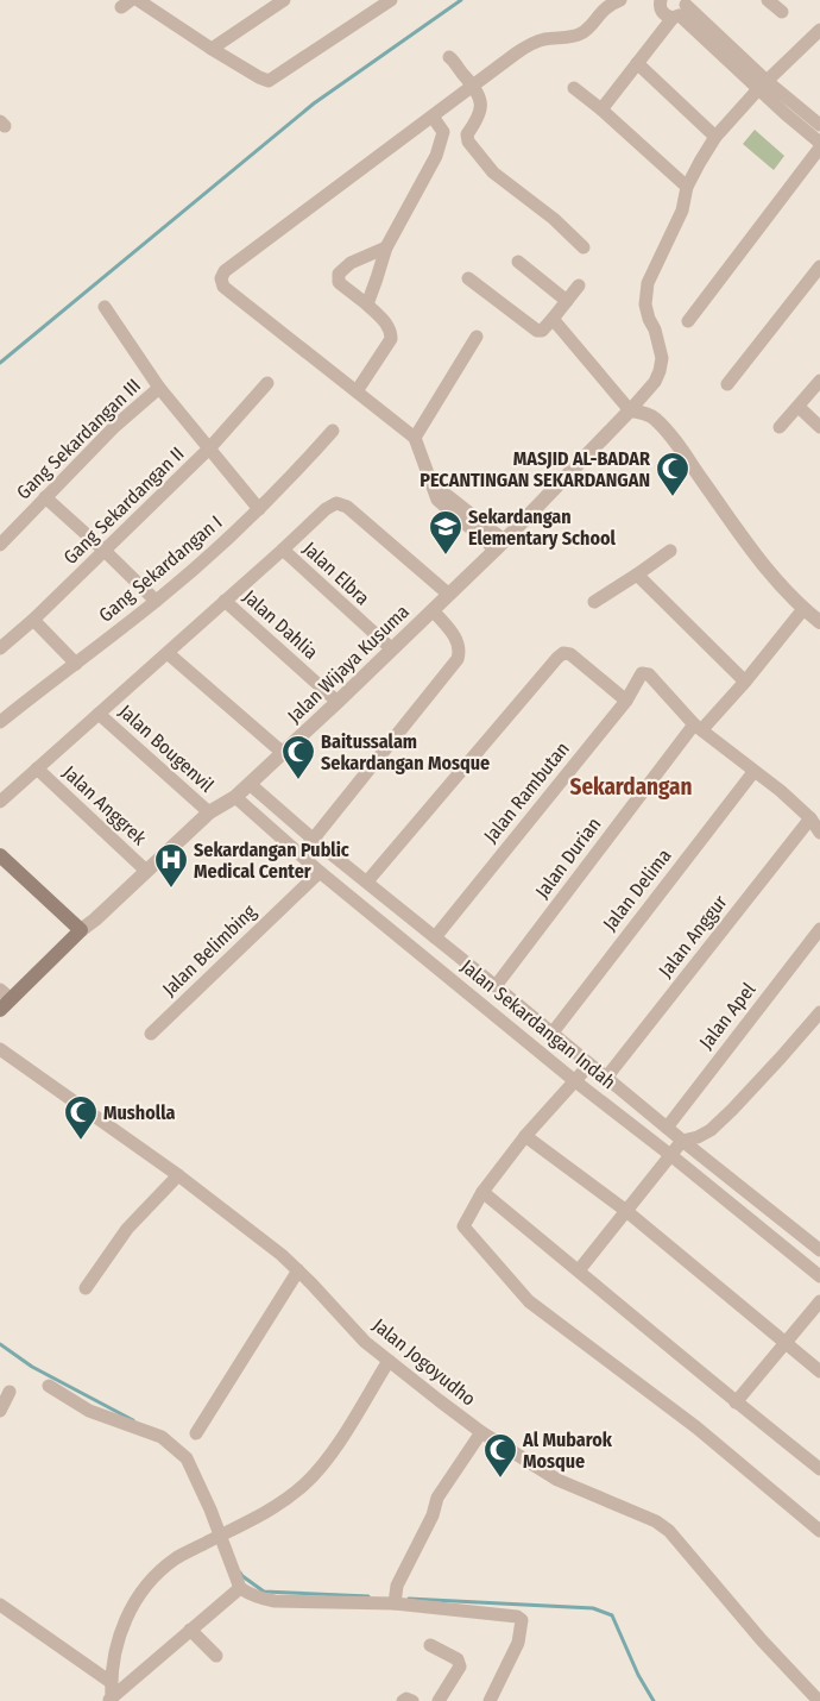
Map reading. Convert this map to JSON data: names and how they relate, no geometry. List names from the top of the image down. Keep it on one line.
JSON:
{"streets":{"street":["Gang Sekardangan III","Gang Sekardangan II","Gang Sekardangan I","Jalan Elbra","Jalan Dahlia","Jalan Wijaya Kusuma","Jalan Bougenvil","Jalan Rambutan","Jalan Anggrek","Jalan Durian","Jalan Delima","Jalan Anggur","Jalan Belimbing","Jalan Apel","Jalan Sekardangan Indah","Jalan Jogoyudho"]},"crossings":[["Jalan Elbra","Jalan Wijaya Kusuma"],["Jalan Dahlia","Jalan Wijaya Kusuma"],["Jalan Wijaya Kusuma","Jalan Bougenvil"],["Jalan Wijaya Kusuma","Jalan Anggrek"],["Jalan Wijaya Kusuma","Jalan Sekardangan Indah"],["Jalan Rambutan","Jalan Durian"],["Jalan Rambutan","Jalan Sekardangan Indah"],["Jalan Durian","Jalan Sekardangan Indah"],["Jalan Delima","Jalan Sekardangan Indah"],["Jalan Anggur","Jalan Sekardangan Indah"],["Jalan Belimbing","Jalan Sekardangan Indah"],["Jalan Apel","Jalan Sekardangan Indah"]],"districts":["Sekardangan"],"places":{"mosque":["MASJID AL-BADAR PECANTINGAN SEKARDANGAN","Baitussalam Sekardangan Mosque","Musholla","Al Mubarok Mosque"],"school or university":["Sekardangan Elementary School"],"hospital":["Sekardangan Public Medical Center"]}}
